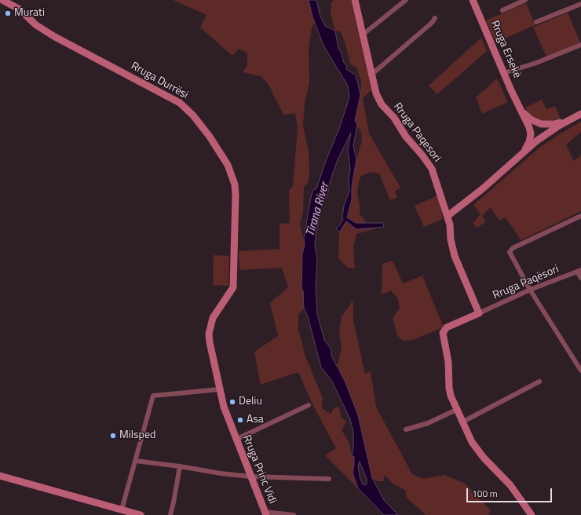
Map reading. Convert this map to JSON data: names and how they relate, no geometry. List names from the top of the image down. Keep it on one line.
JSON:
{"streets":{"street":["Rruga Ersekë","Rruga Durrësi","Rruga Paqesori","Rruga Paqësori","Rruga Princ Vidi"]},"crossings":[["Rruga Durrësi","Rruga Princ Vidi"],["Rruga Paqesori","Rruga Paqësori"]],"water":["Tirana River"],"places":["Murati","Deliu","Asa","Milsped"],"scale_bar":"100 m"}
